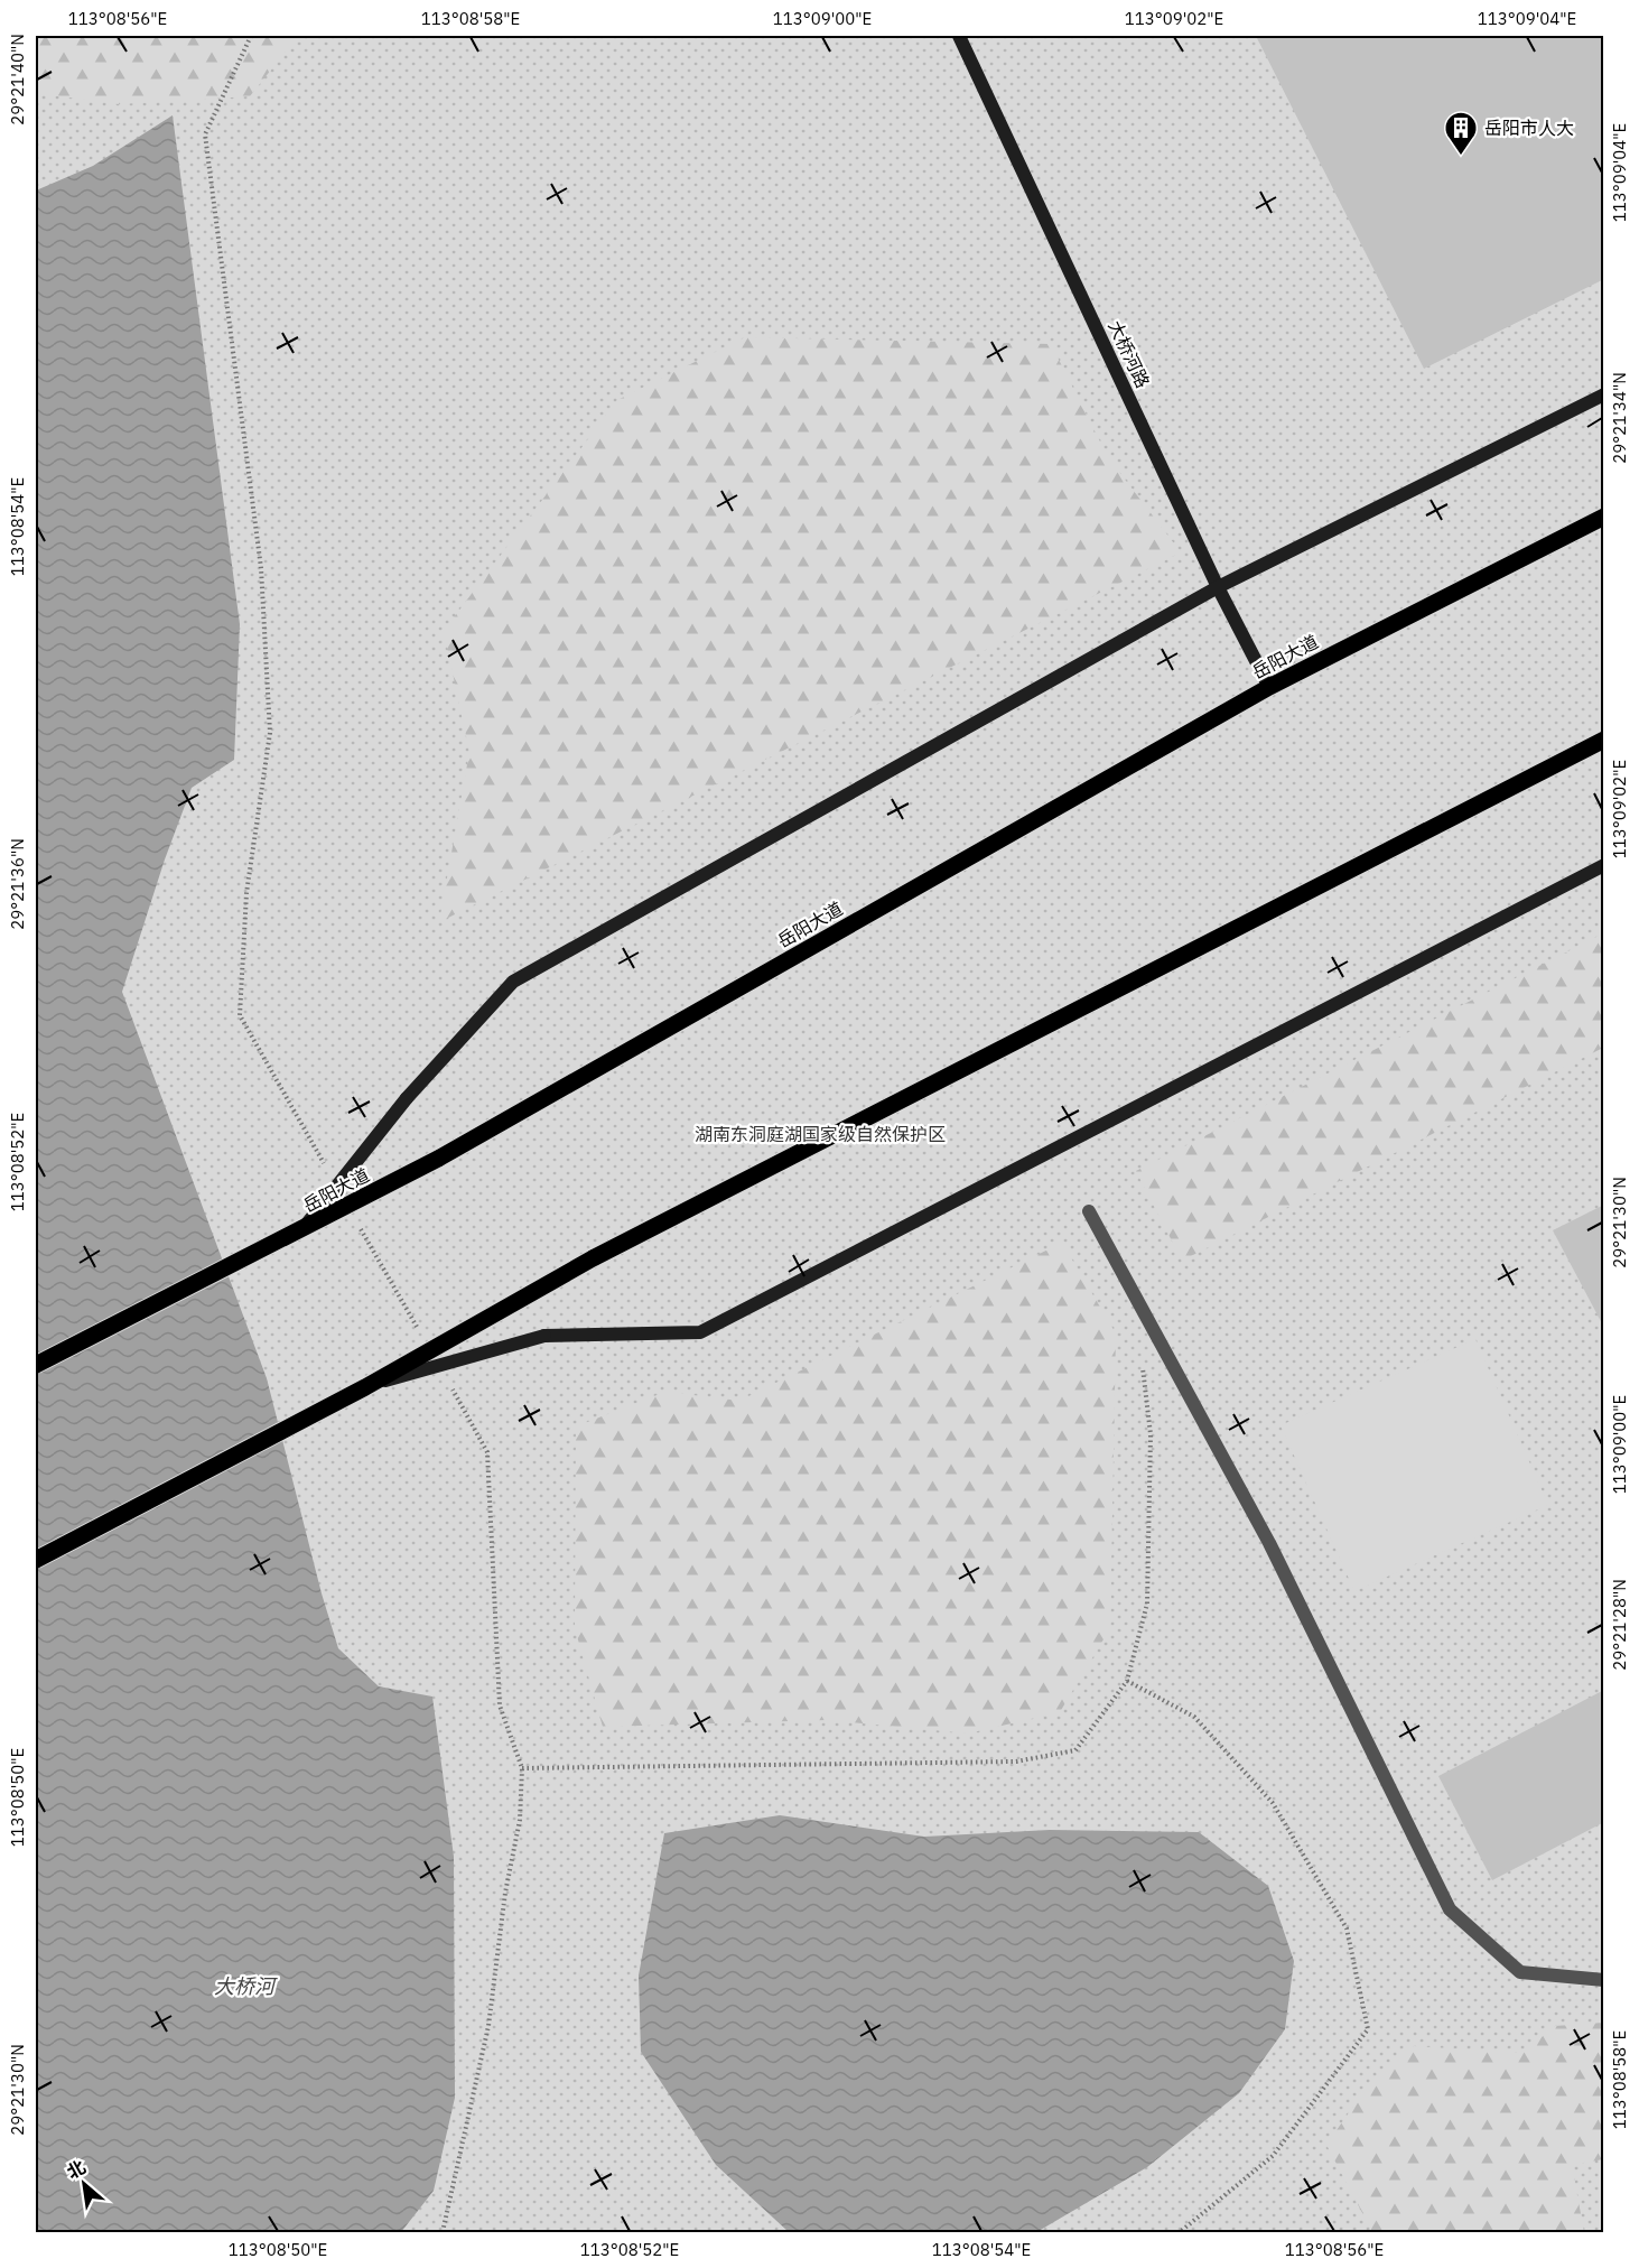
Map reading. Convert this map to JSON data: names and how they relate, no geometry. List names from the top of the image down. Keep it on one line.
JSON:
{"streets":{"main road":["大桥河路","岳阳大道"]},"crossings":[["大桥河路","岳阳大道"]],"water":["大桥河"],"parks":["湖南东洞庭湖国家级自然保护区"],"places":{"building":["岳阳市人大"]},"north":"top left","coordinates":["113°08'56\"E","113°08'58\"E","113°09'00\"E","113°09'02\"E","113°09'04\"E","29°21'40\"N","29°21'34\"N","113°08'54\"E","29°21'36\"N","113°08'52\"E","29°21'30\"N","29°21'28\"N","113°08'50\"E"]}
